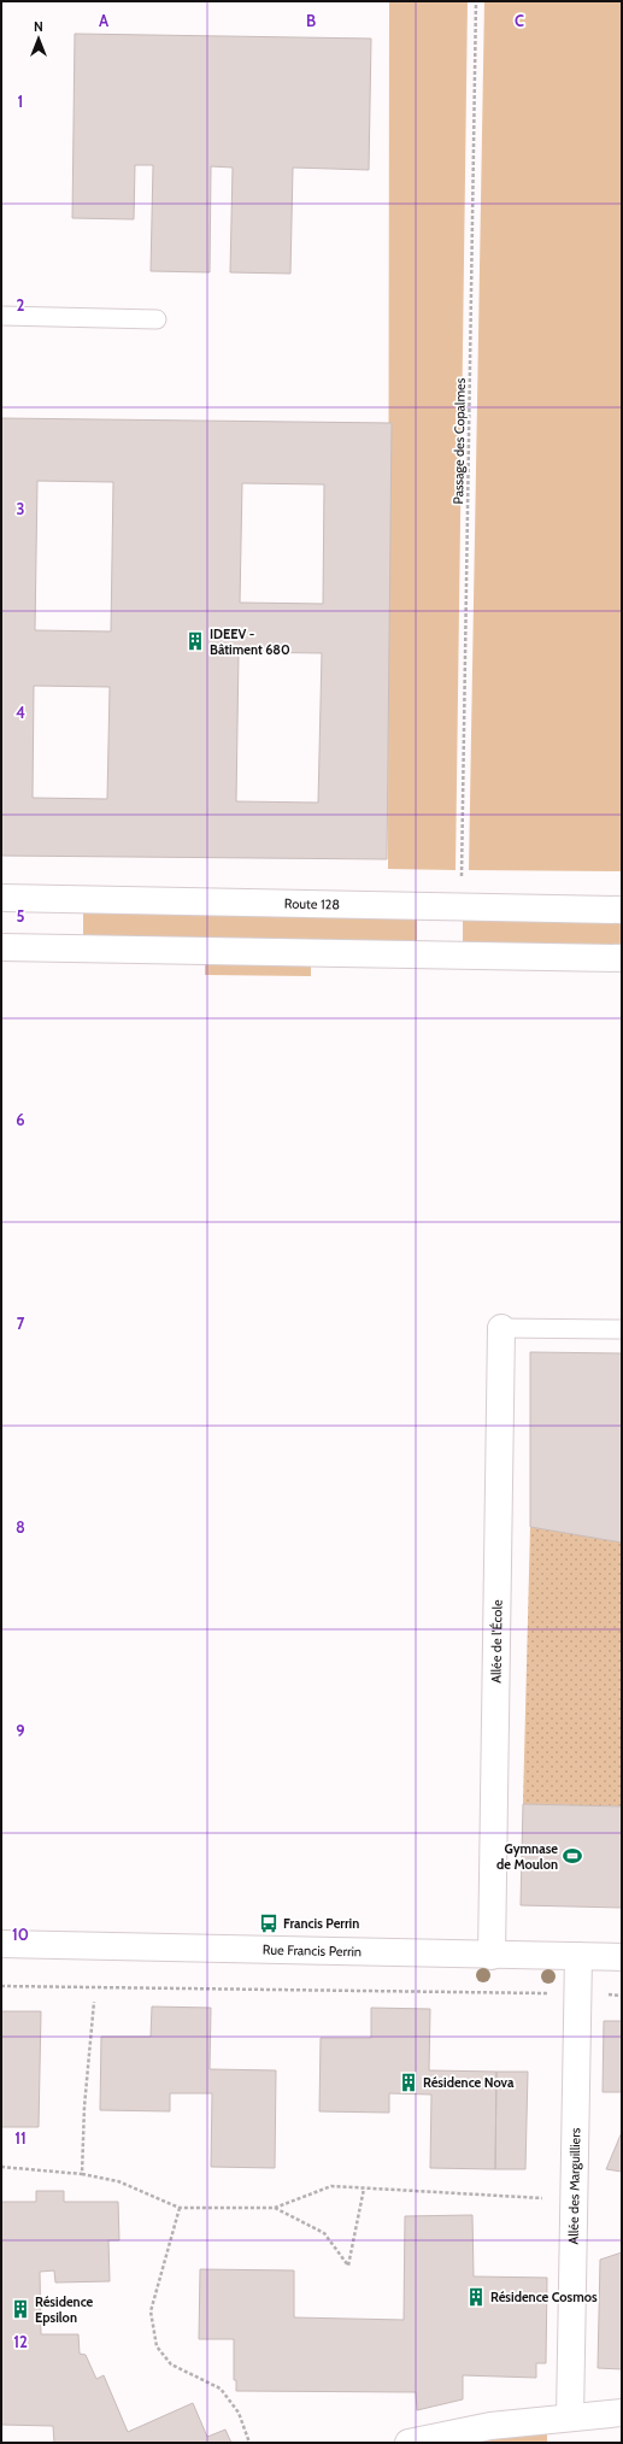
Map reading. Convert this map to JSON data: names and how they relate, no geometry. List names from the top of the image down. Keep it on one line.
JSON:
{"streets":{"street":["Route 128","Allée de l'École","Rue Francis Perrin","Allée des Marguilliers"],"path":["Passage des Copalmes"]},"crossings":[["Allée de l'École","Rue Francis Perrin"],["Rue Francis Perrin","Allée des Marguilliers"]],"places":{"building":["IDEEV - Bâtiment 680","Résidence Nova","Résidence Cosmos","Résidence Epsilon"],"sports":["Gymnase de Moulon"],"bus stop":["Francis Perrin"]},"north":"top","grid":{"columns":["A","B","C"],"rows":["1","2","3","4","5","6","7","8","9","10","11","12"]}}
